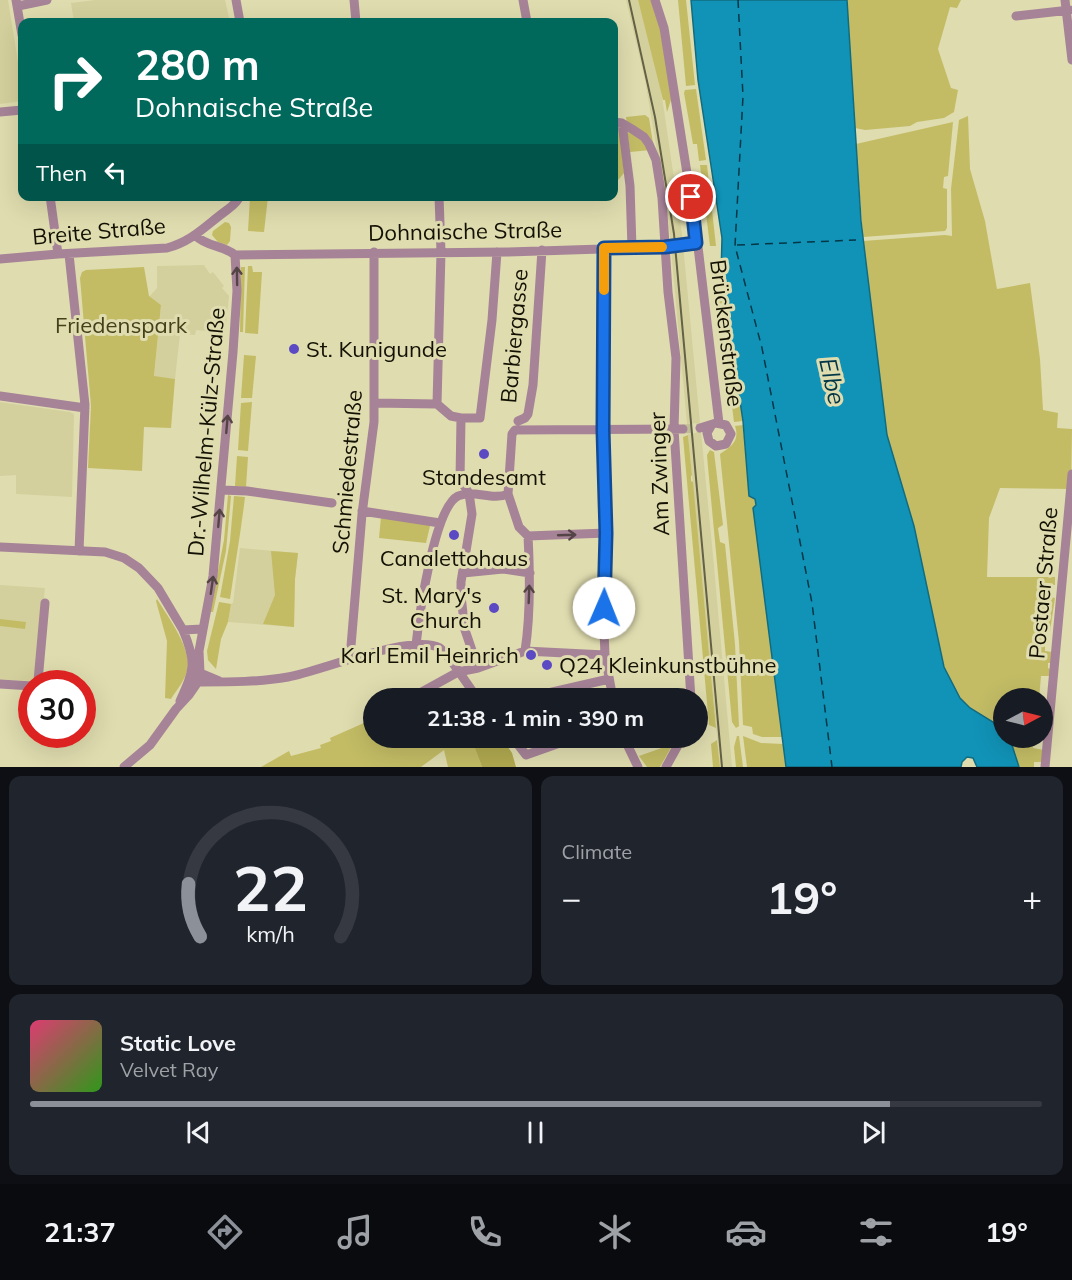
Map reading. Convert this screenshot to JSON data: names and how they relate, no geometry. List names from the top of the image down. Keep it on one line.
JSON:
{"streets":{"street":["Breite Straße","Dohnaische Straße","Brückenstraße","Barbiergasse","Dr.-Wilhelm-Külz-Straße","Schmiedestraße","Am Zwinger","Postaer Straße"]},"crossings":[["Dohnaische Straße","Brückenstraße"],["Dohnaische Straße","Barbiergasse"],["Dohnaische Straße","Dr.-Wilhelm-Külz-Straße"],["Dohnaische Straße","Schmiedestraße"],["Dohnaische Straße","Am Zwinger"]],"one_way":["Dr.-Wilhelm-Külz-Straße"],"water":["Elbe"],"parks":["Friedenspark"],"places":["St. Kunigunde","Standesamt","Canalettohaus","St. Mary's Church","Karl Emil Heinrich","Q24 Kleinkunstbühne"],"north":"right","page":{"turn":["280 m","Dohnaische Straße"],"then":"Then","limit":"30","trip":"21:38 · 1 min · 390 m","tile":"Climate","heat":["−","19°","+"],"song":["Static Love","Velvet Ray"],"tabs":["21:37","19°"],"gauge":["22","km/h"]}}
